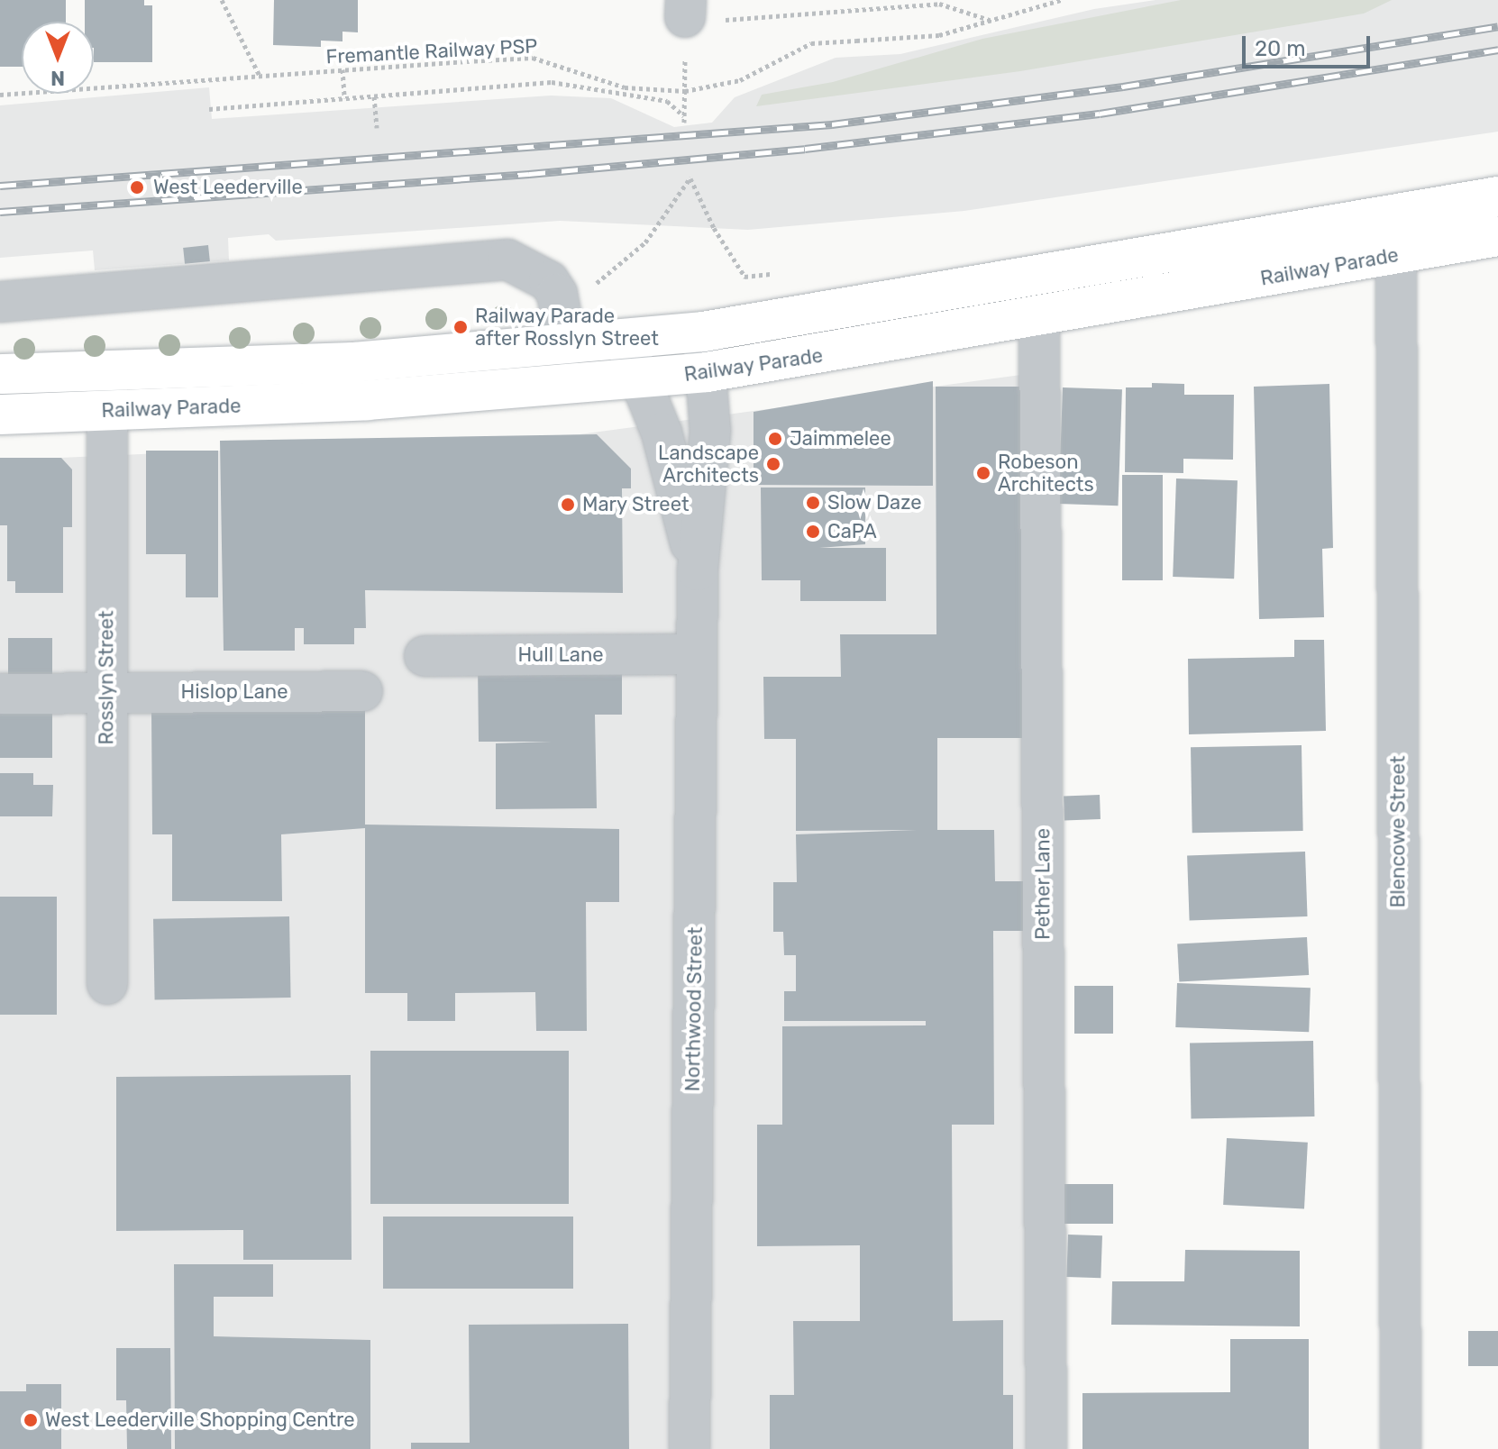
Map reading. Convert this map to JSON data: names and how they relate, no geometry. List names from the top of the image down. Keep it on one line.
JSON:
{"streets":{"main road":["Railway Parade"],"street":["Hull Lane","Rosslyn Street","Hislop Lane","Blencowe Street","Pether Lane","Northwood Street"],"path":["Fremantle Railway PSP"]},"crossings":[["Railway Parade","Rosslyn Street"],["Railway Parade","Blencowe Street"],["Railway Parade","Pether Lane"],["Railway Parade","Northwood Street"],["Hull Lane","Northwood Street"],["Rosslyn Street","Hislop Lane"]],"places":["West Leederville","Railway Parade after Rosslyn Street","Jaimmelee","Landscape Architects","Robeson Architects","Slow Daze","Mary Street","CaPA","West Leederville Shopping Centre"],"scale_bar":"20 m","north":"bottom"}
